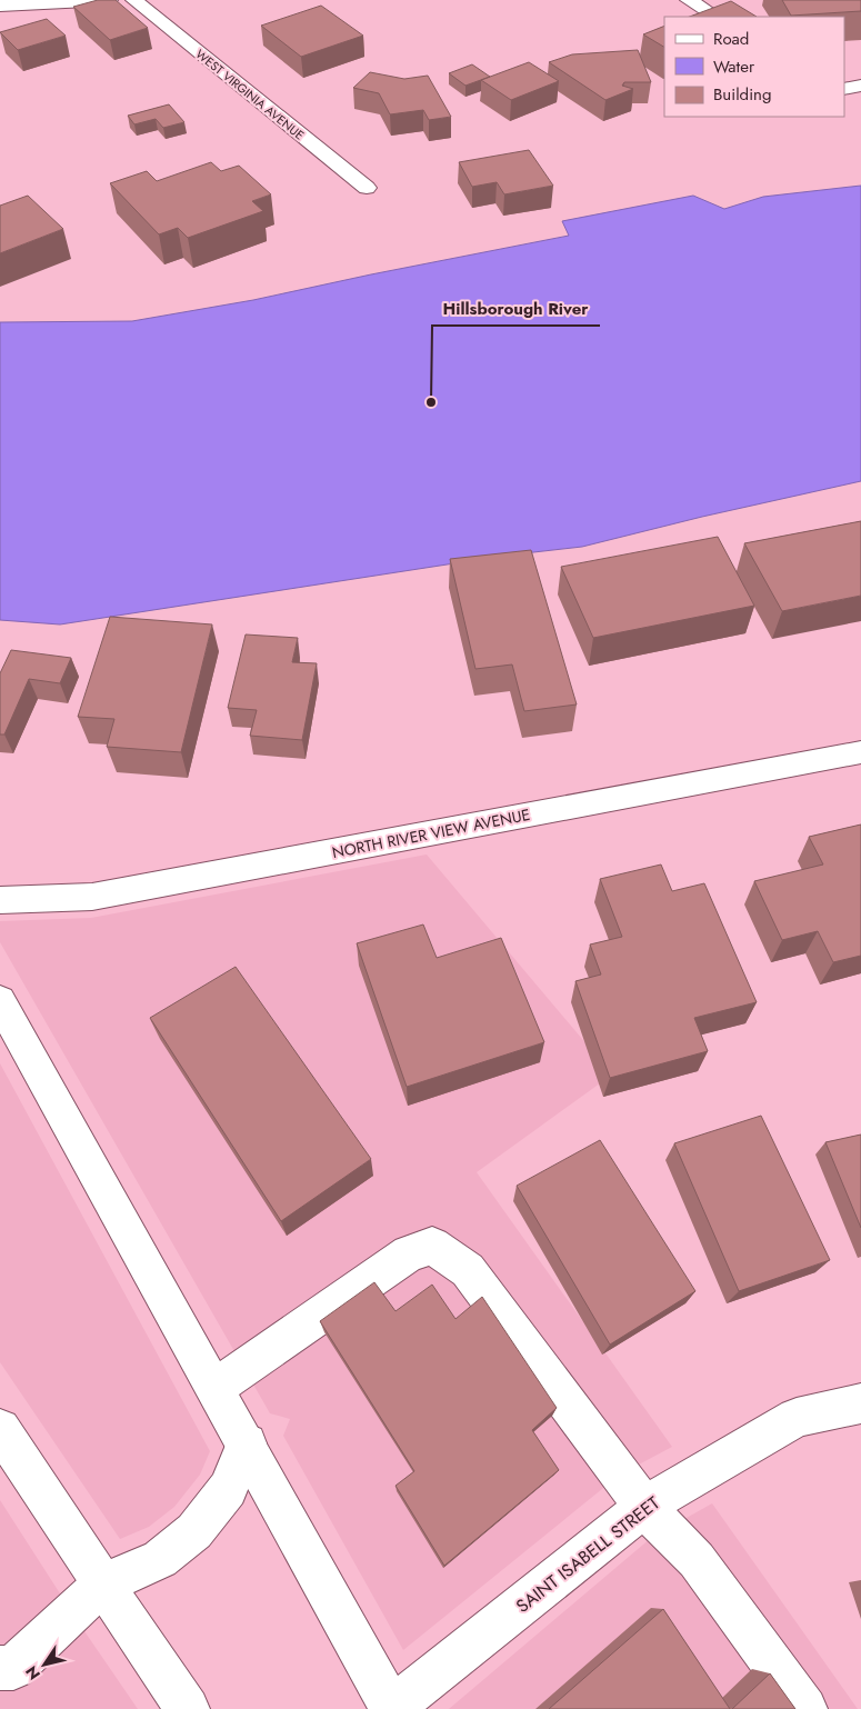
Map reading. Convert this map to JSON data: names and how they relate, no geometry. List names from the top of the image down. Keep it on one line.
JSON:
{"streets":{"street":["WEST VIRGINIA AVENUE","NORTH RIVER VIEW AVENUE","SAINT ISABELL STREET"]},"places":["Hillsborough River"],"legend":["Road","Water","Building"],"north":"bottom left"}
